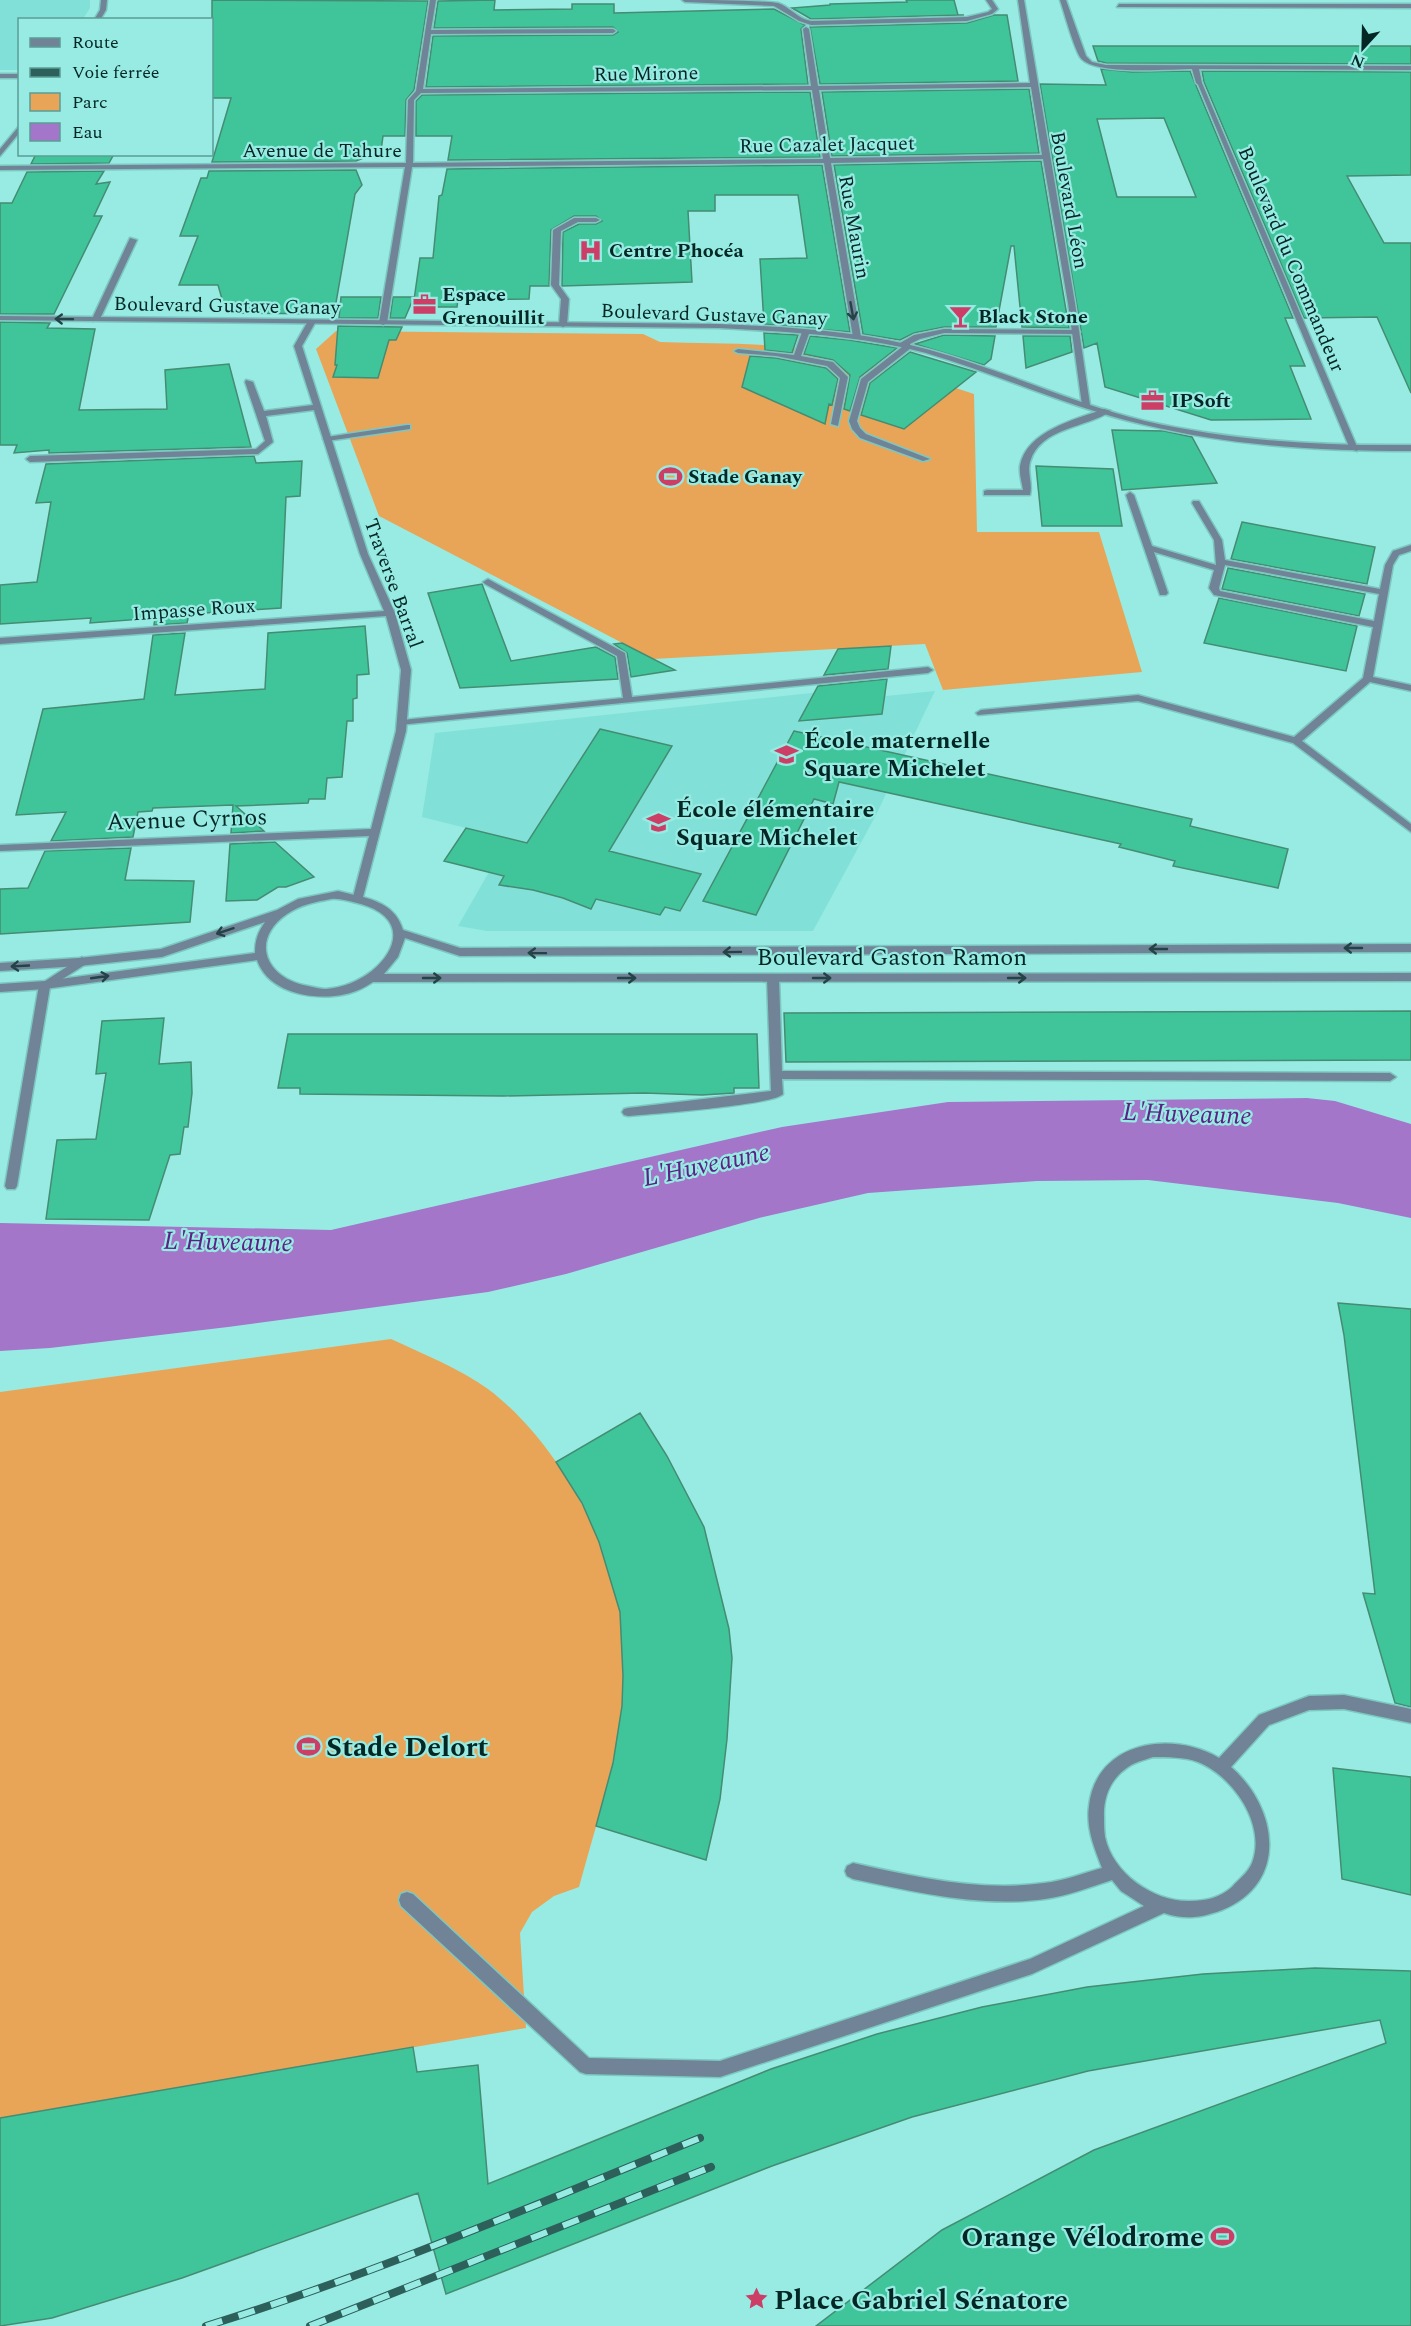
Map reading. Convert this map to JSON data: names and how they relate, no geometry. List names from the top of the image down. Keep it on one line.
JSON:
{"streets":{"street":["Rue Mirone","Rue Cazalet Jacquet","Avenue de Tahure","Boulevard Léon","Rue Maurin","Boulevard du Commandeur","Boulevard Gustave Ganay","Traverse Barral","Impasse Roux","Avenue Cyrnos","Boulevard Gaston Ramon"]},"crossings":[["Rue Mirone","Boulevard Léon"],["Rue Mirone","Rue Maurin"],["Rue Cazalet Jacquet","Avenue de Tahure"],["Rue Cazalet Jacquet","Boulevard Léon"],["Rue Cazalet Jacquet","Rue Maurin"],["Boulevard Léon","Boulevard Gustave Ganay"],["Rue Maurin","Boulevard Gustave Ganay"],["Boulevard du Commandeur","Boulevard Gustave Ganay"],["Boulevard Gustave Ganay","Traverse Barral"],["Traverse Barral","Impasse Roux"],["Traverse Barral","Avenue Cyrnos"],["Traverse Barral","Boulevard Gaston Ramon"]],"one_way":["Rue Maurin"],"water":["L'Huveaune"],"places":{"hospital":["Centre Phocéa"],"office":["Espace Grenouillit","IPSoft"],"bar":["Black Stone"],"sports":["Stade Ganay","Stade Delort","Orange Vélodrome"],"school or university":["École maternelle Square Michelet","École élémentaire Square Michelet"],"place":["Place Gabriel Sénatore"]},"legend":["Route","Voie ferrée","Parc","Eau"],"north":"bottom"}
